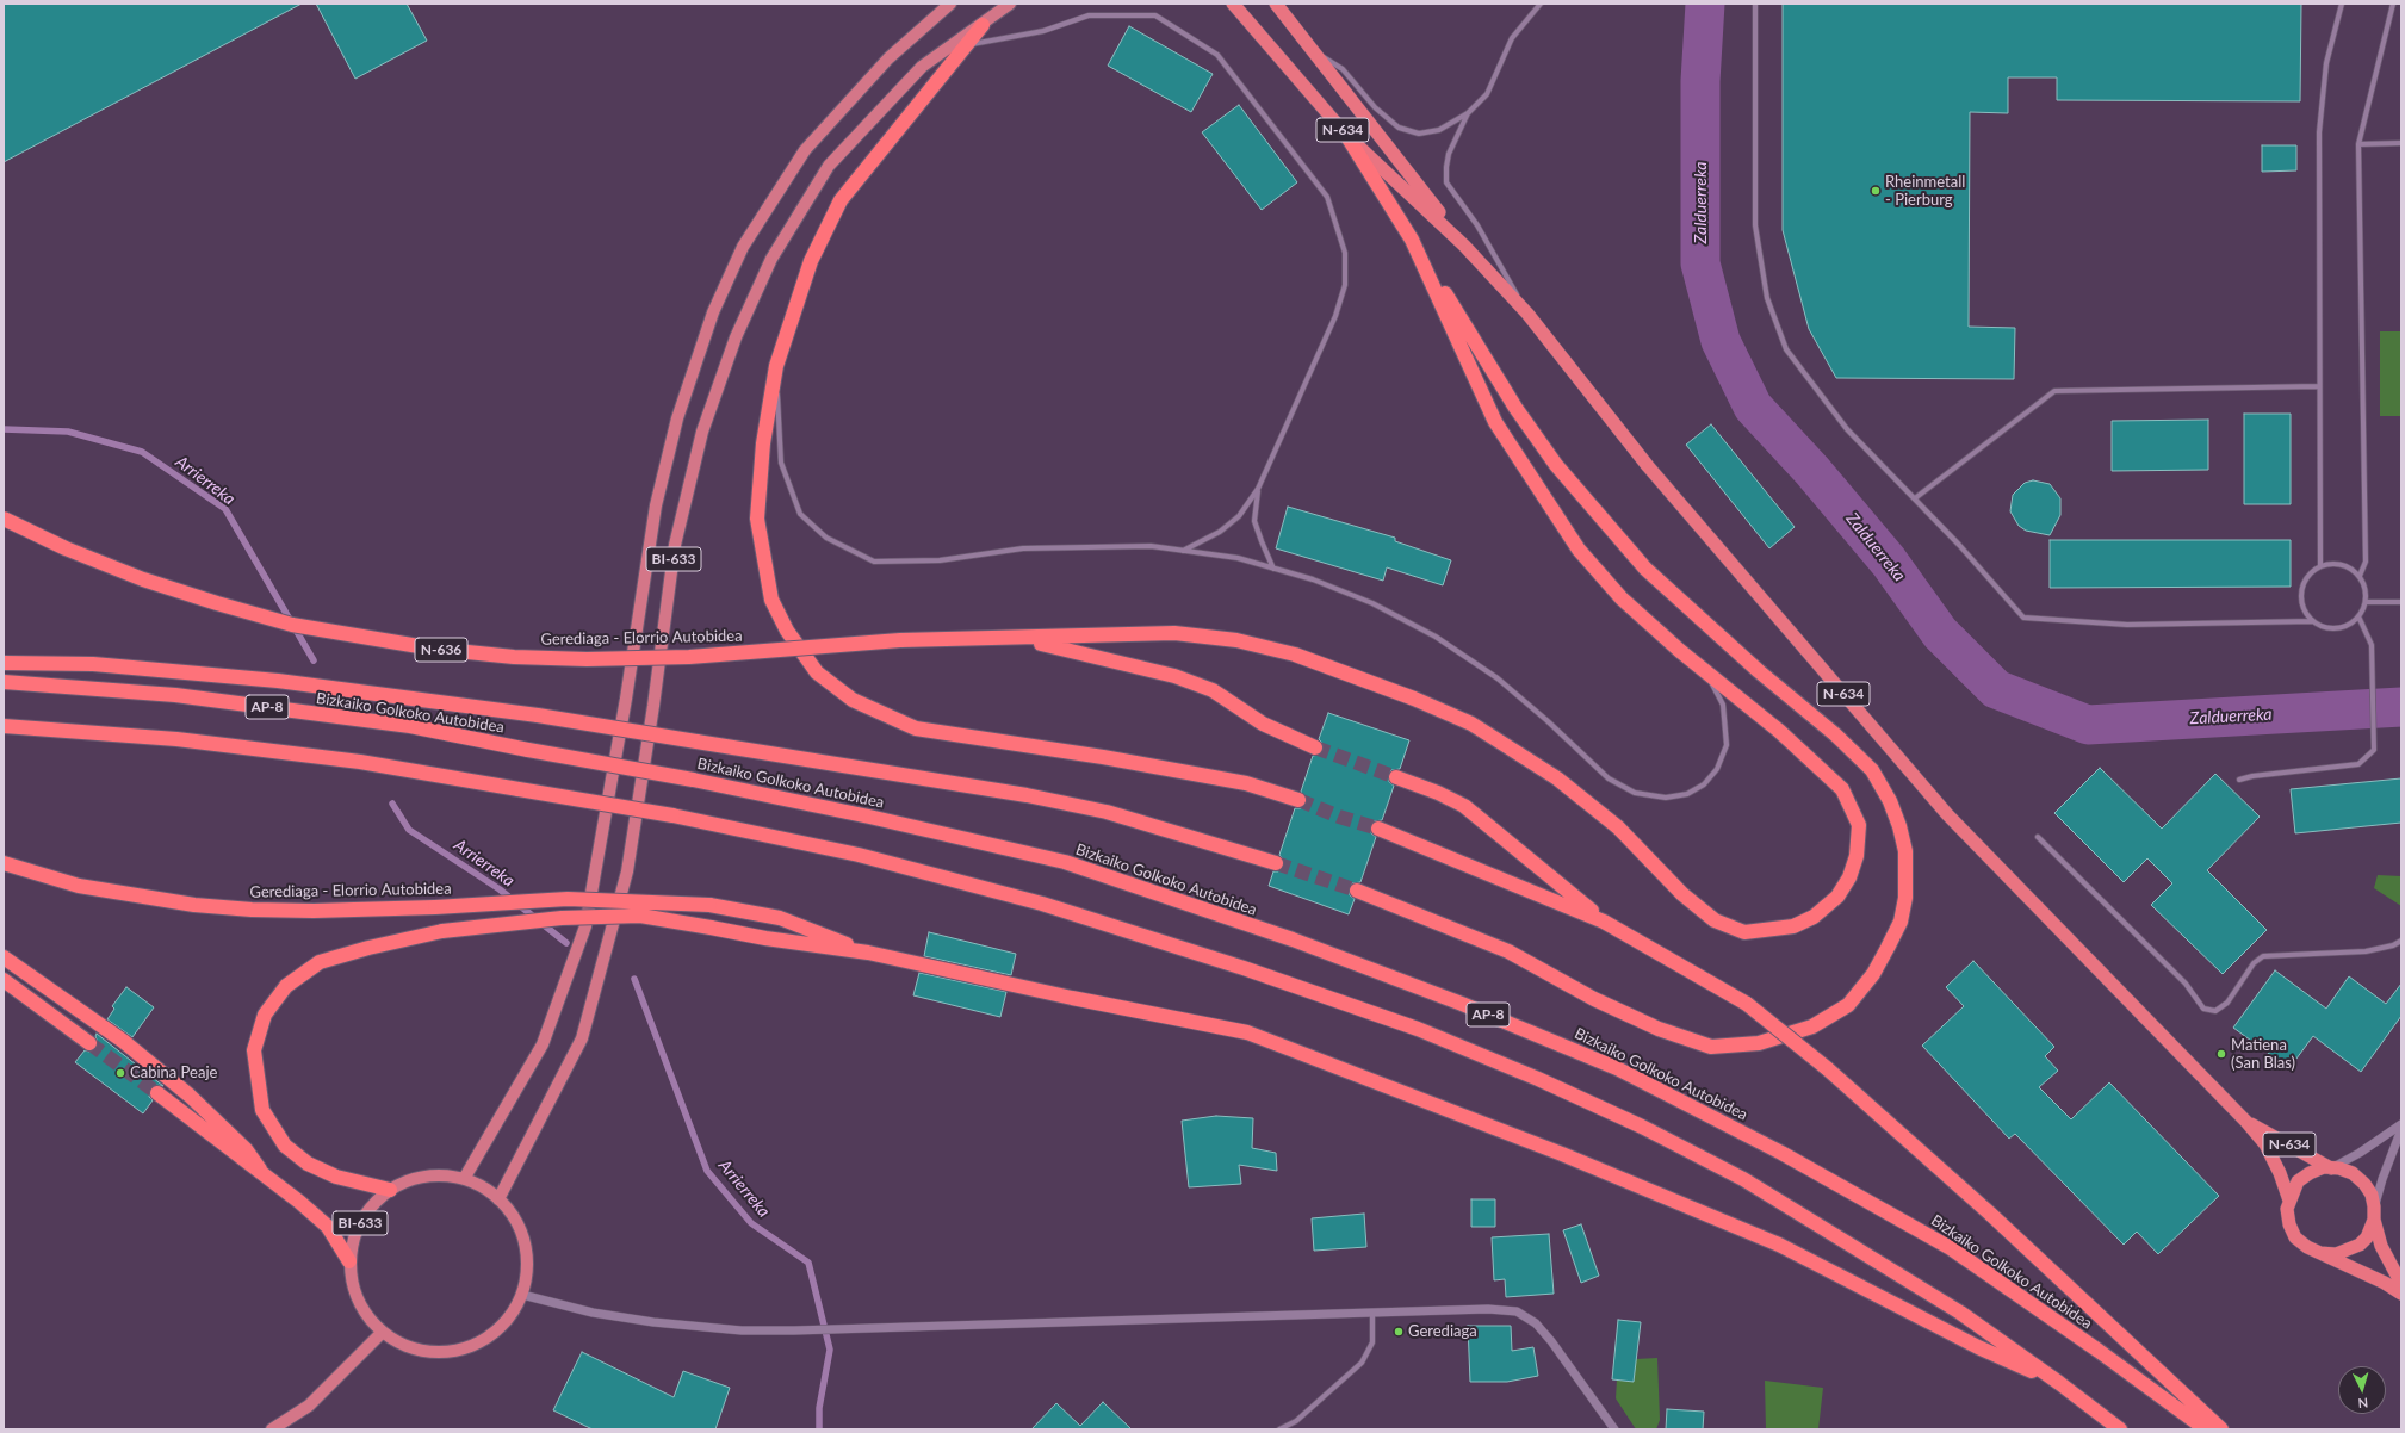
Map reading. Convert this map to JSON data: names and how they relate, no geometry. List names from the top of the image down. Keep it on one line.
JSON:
{"streets":{"highway":["N-634","Gerediaga - Elorrio Autobidea","N-636","AP-8","Bizkaiko Golkoko Autobidea"],"main road":["BI-633"]},"water":["Zalduerreka","Arrierreka"],"places":["Rheinmetall - Pierburg","Matiena (San Blas)","Cabina Peaje","Gerediaga"],"north":"bottom"}
